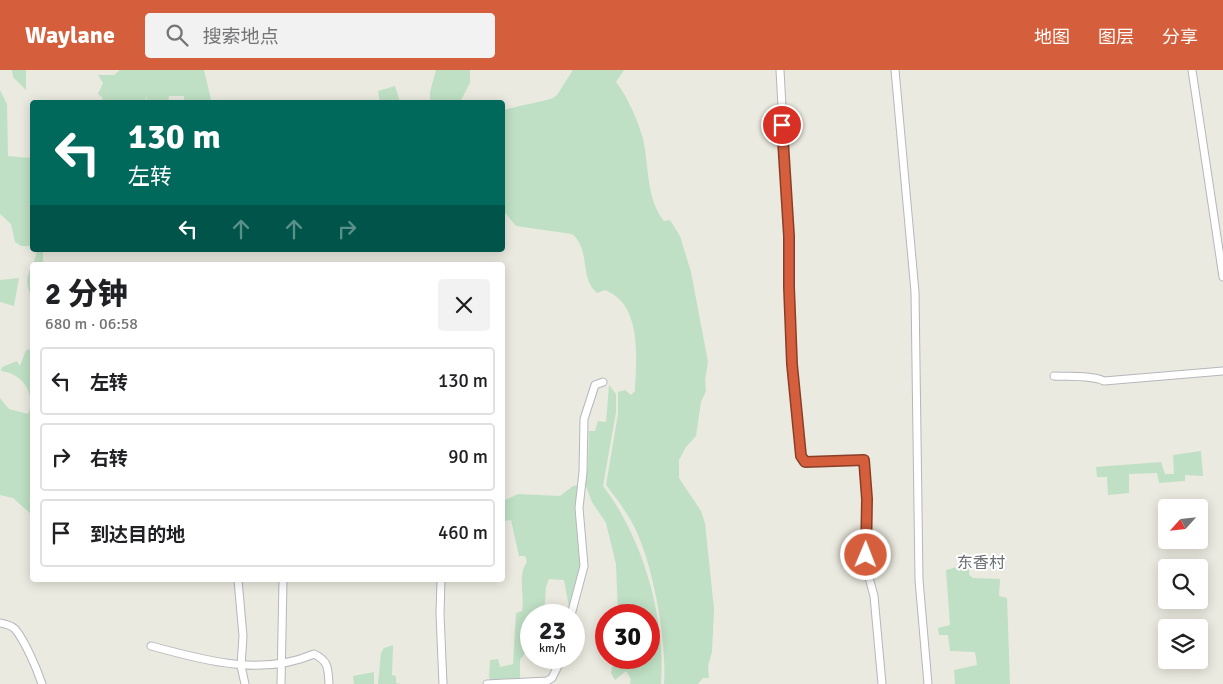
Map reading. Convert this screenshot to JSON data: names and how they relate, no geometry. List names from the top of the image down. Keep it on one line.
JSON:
{"districts":["东香村"],"north":"bottom left","page":{"header":"Waylane","search":"搜索地点","nav":["地图","图层","分享"],"turn":["130 m","左转"],"heading":["2 分钟","680 m · 06:58"],"list":[{"name":"左转","value":"130 m"},{"name":"右转","value":"90 m"},{"name":"到达目的地","value":"460 m"}],"speed":"23 km/h","limit":"30"}}
